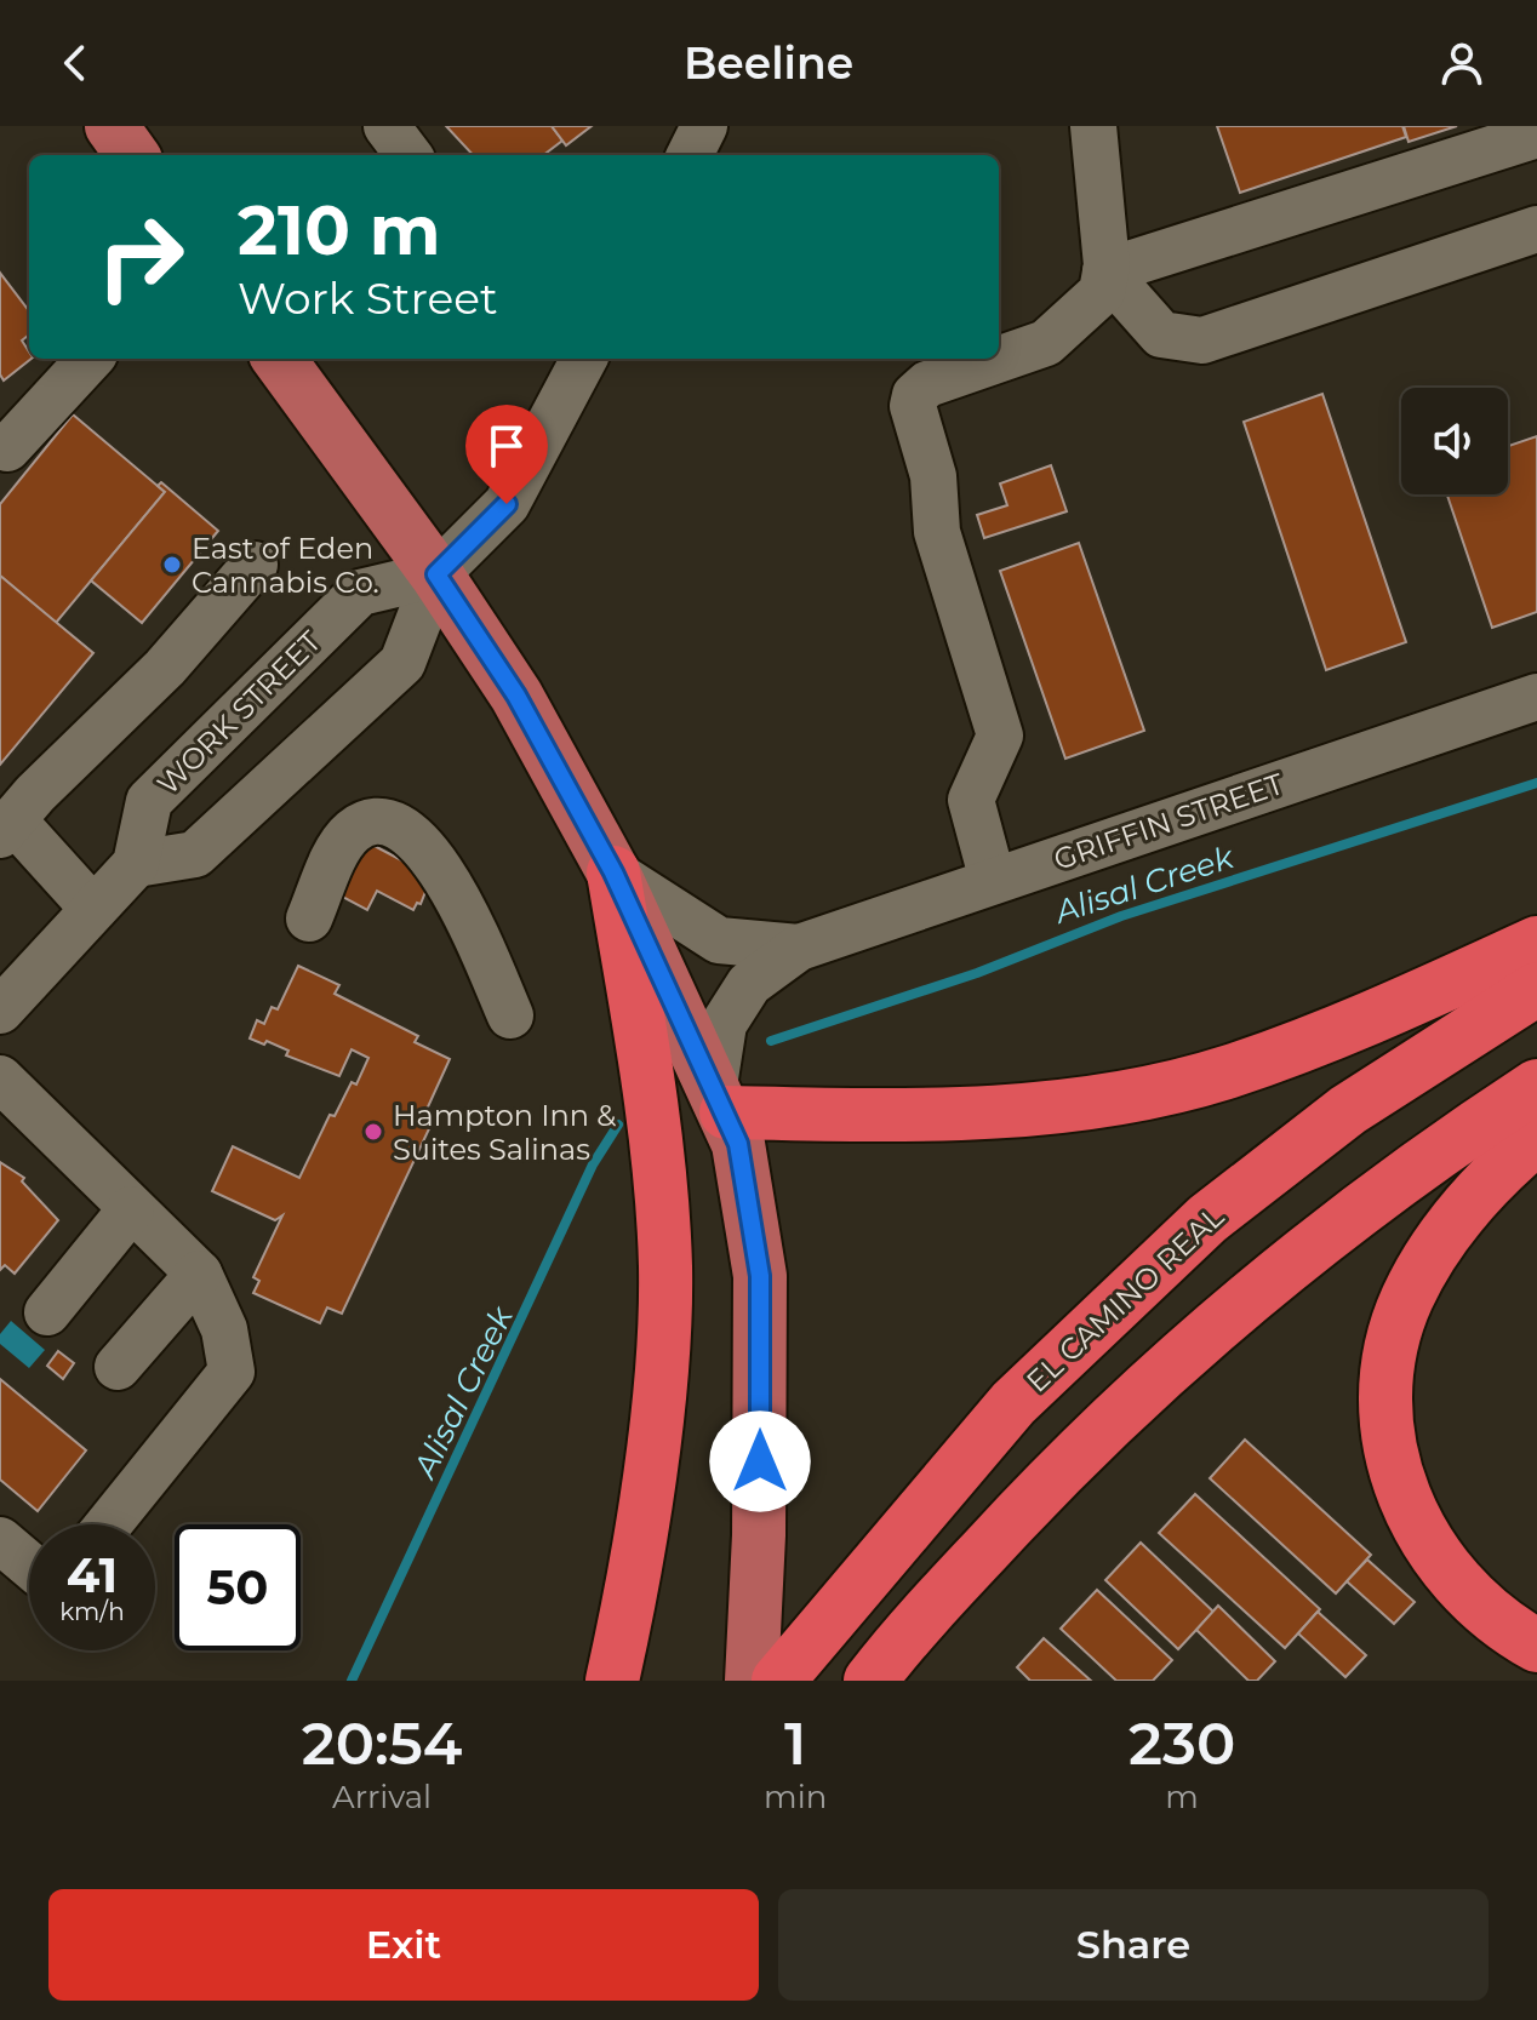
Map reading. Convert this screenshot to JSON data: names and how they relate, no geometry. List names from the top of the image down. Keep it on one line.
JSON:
{"streets":{"highway":["EL CAMINO REAL"],"street":["WORK STREET","GRIFFIN STREET"]},"water":["Alisal Creek"],"places":["East of Eden Cannabis Co.","Hampton Inn & Suites Salinas"],"page":{"header":"Beeline","turn":["210 m","Work Street"],"speed":"41 km/h","limit":"50","eta":["20:54","Arrival","1","min","230","m"],"buttons":["Exit","Share"]}}
